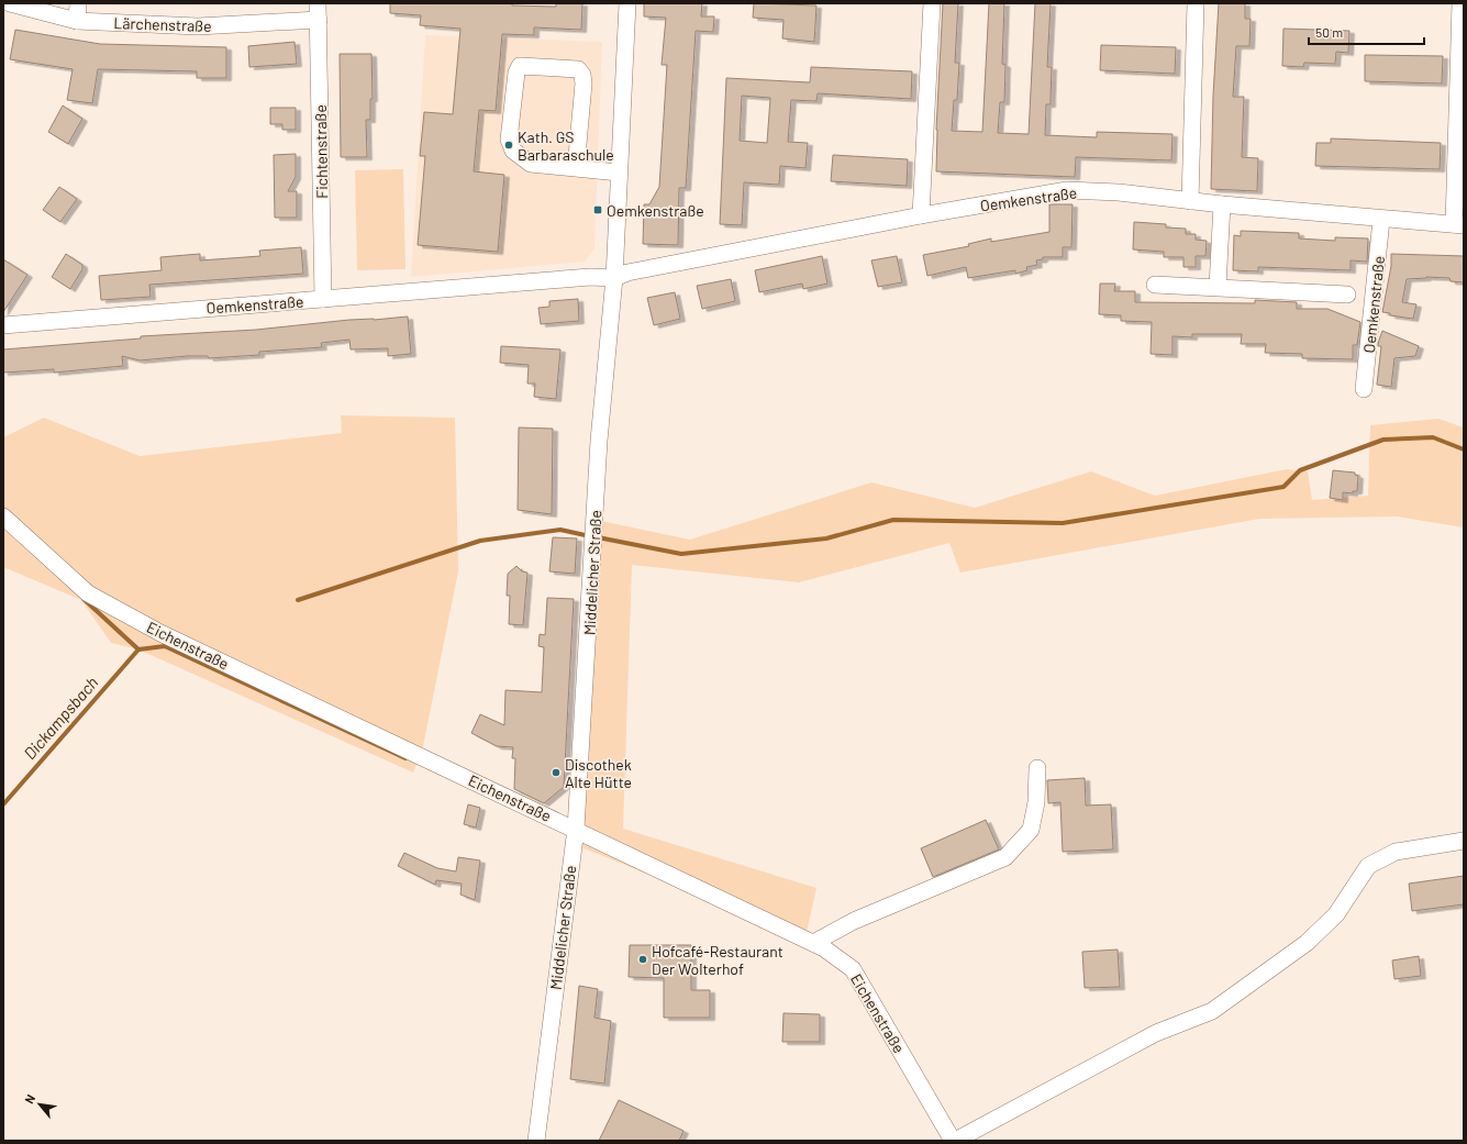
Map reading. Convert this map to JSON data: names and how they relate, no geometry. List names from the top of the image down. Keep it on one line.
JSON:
{"streets":{"street":["Lärchenstraße","Fichtenstraße","Oemkenstraße","Middelicher Straße","Eichenstraße"]},"crossings":[["Lärchenstraße","Fichtenstraße"],["Fichtenstraße","Oemkenstraße"],["Oemkenstraße","Middelicher Straße"],["Middelicher Straße","Eichenstraße"]],"water":["Dickampsbach"],"places":{"other":["Kath. GS Barbaraschule","Discothek Alte Hütte","Hofcafé-Restaurant Der Wolterhof"],"transit":["Oemkenstraße"]},"scale_bar":"50 m","north":"top left"}
